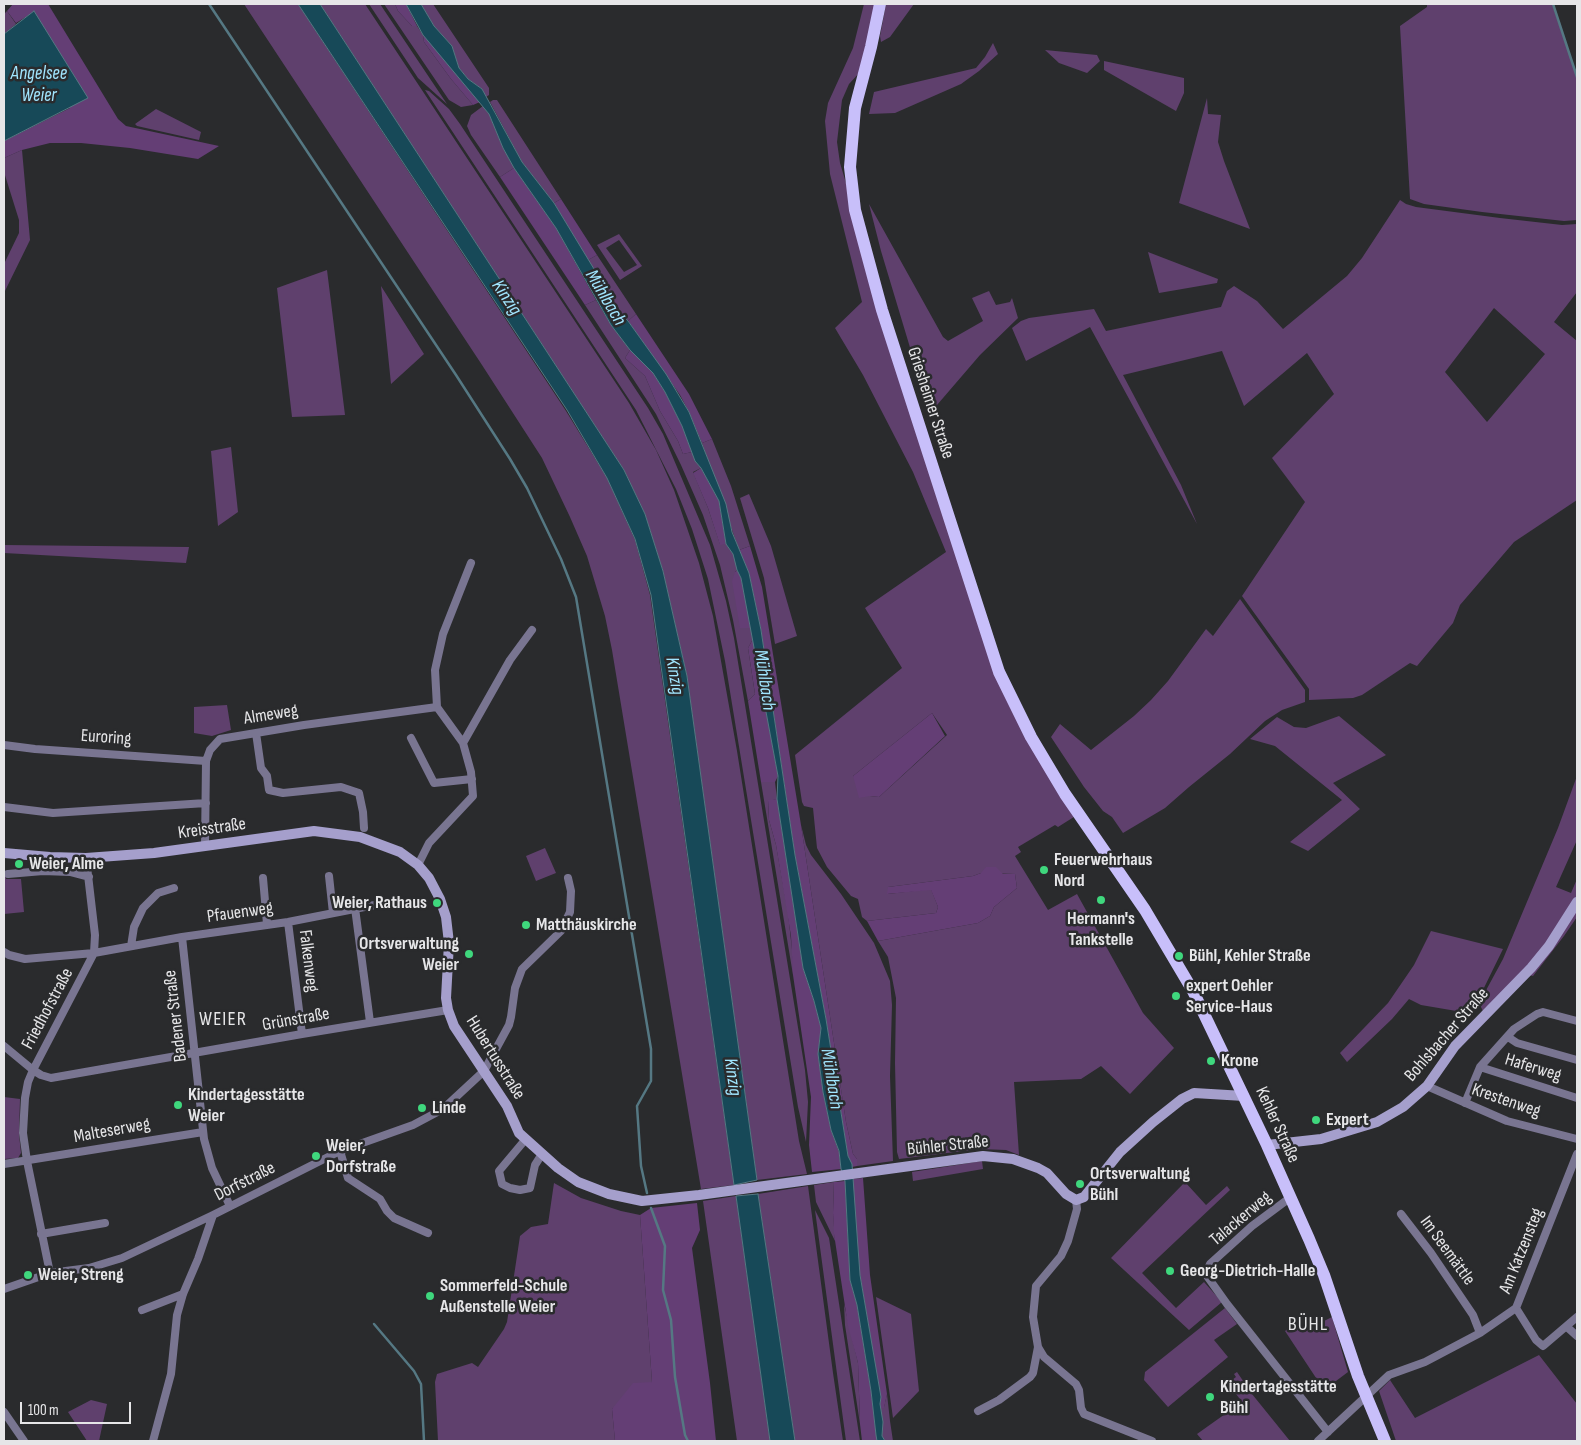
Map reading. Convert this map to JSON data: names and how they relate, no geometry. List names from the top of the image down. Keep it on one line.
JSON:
{"streets":{"main road":["Griesheimer Straße","Kehler Straße"],"street":["Almeweg","Euroring","Kreisstraße","Pfauenweg","Falkenweg","Friedhofstraße","Badener Straße","Grünstraße","Bohlsbacher Straße","Hubertusstraße","Haferweg","Krestenweg","Malteserweg","Bühler Straße","Dorfstraße","Talackerweg","Im Seemättle","Am Katzensteg"]},"crossings":[["Griesheimer Straße","Kehler Straße"],["Almeweg","Euroring"],["Kreisstraße","Friedhofstraße"],["Kreisstraße","Hubertusstraße"],["Pfauenweg","Falkenweg"],["Pfauenweg","Friedhofstraße"],["Pfauenweg","Badener Straße"],["Falkenweg","Grünstraße"],["Friedhofstraße","Grünstraße"],["Friedhofstraße","Malteserweg"],["Friedhofstraße","Dorfstraße"],["Badener Straße","Grünstraße"],["Badener Straße","Malteserweg"],["Badener Straße","Dorfstraße"],["Grünstraße","Hubertusstraße"],["Bohlsbacher Straße","Krestenweg"],["Bohlsbacher Straße","Kehler Straße"],["Hubertusstraße","Bühler Straße"],["Hubertusstraße","Dorfstraße"],["Kehler Straße","Talackerweg"],["Kehler Straße","Am Katzensteg"],["Talackerweg","Am Katzensteg"],["Im Seemättle","Am Katzensteg"]],"districts":["WEIER","BÜHL"],"water":["Angelsee Weier","Kinzig","Mühlbach"],"places":["Weier, Alme","Feuerwehrhaus Nord","Hermann's Tankstelle","Weier, Rathaus","Matthäuskirche","Ortsverwaltung Weier","Bühl, Kehler Straße","expert Oehler Service-Haus","Krone","Kindertagesstätte Weier","Linde","Expert","Weier, Dorfstraße","Ortsverwaltung Bühl","Georg-Dietrich-Halle","Weier, Streng","Sommerfeld-Schule Außenstelle Weier","Kindertagesstätte Bühl"],"scale_bar":"100 m"}
